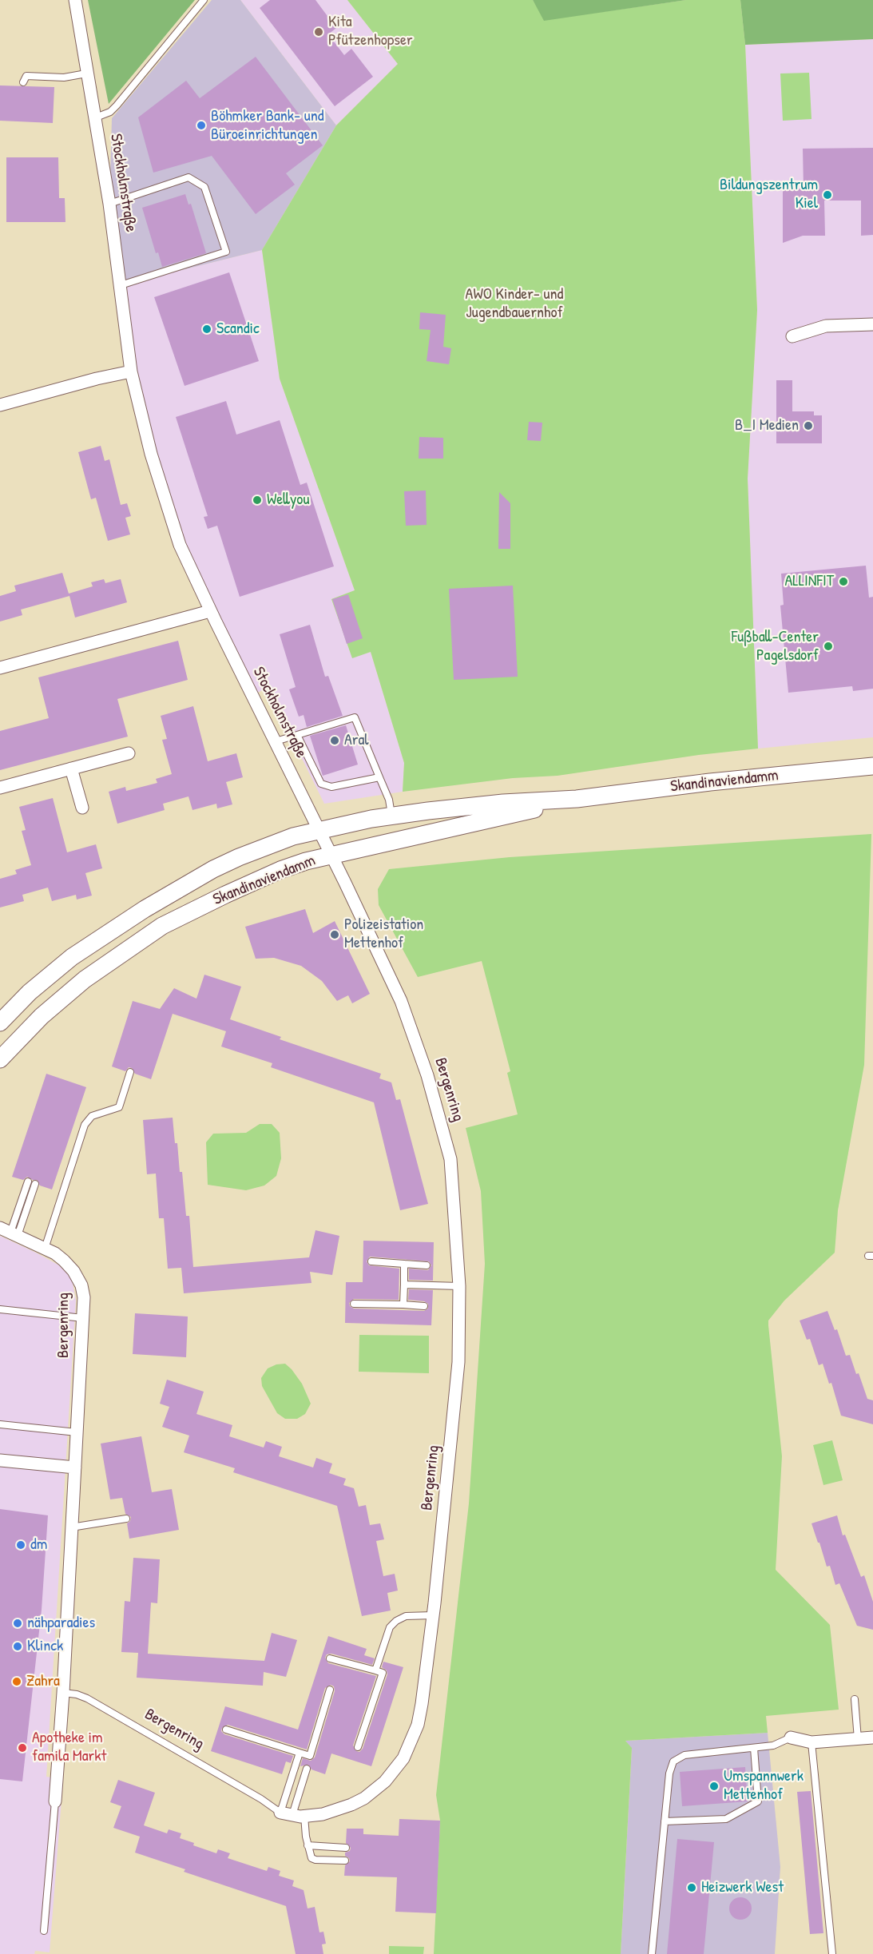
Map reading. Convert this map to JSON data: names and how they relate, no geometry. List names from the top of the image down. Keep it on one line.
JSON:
{"streets":{"main road":["Skandinaviendamm"],"street":["Stockholmstraße","Bergenring"]},"crossings":[["Stockholmstraße","Skandinaviendamm"],["Stockholmstraße","Bergenring"],["Skandinaviendamm","Bergenring"]],"parks":["AWO Kinder- und Jugendbauernhof"],"places":["Kita Pfützenhopser","Böhmker Bank- und Büroeinrichtungen","Bildungszentrum Kiel","Scandic","B_I Medien","Wellyou","ALLINFIT","Fußball-Center Pagelsdorf","Aral","Polizeistation Mettenhof","dm","nähparadies","Klinck","Zahra","Apotheke im famila Markt","Umspannwerk Mettenhof","Heizwerk West"]}
